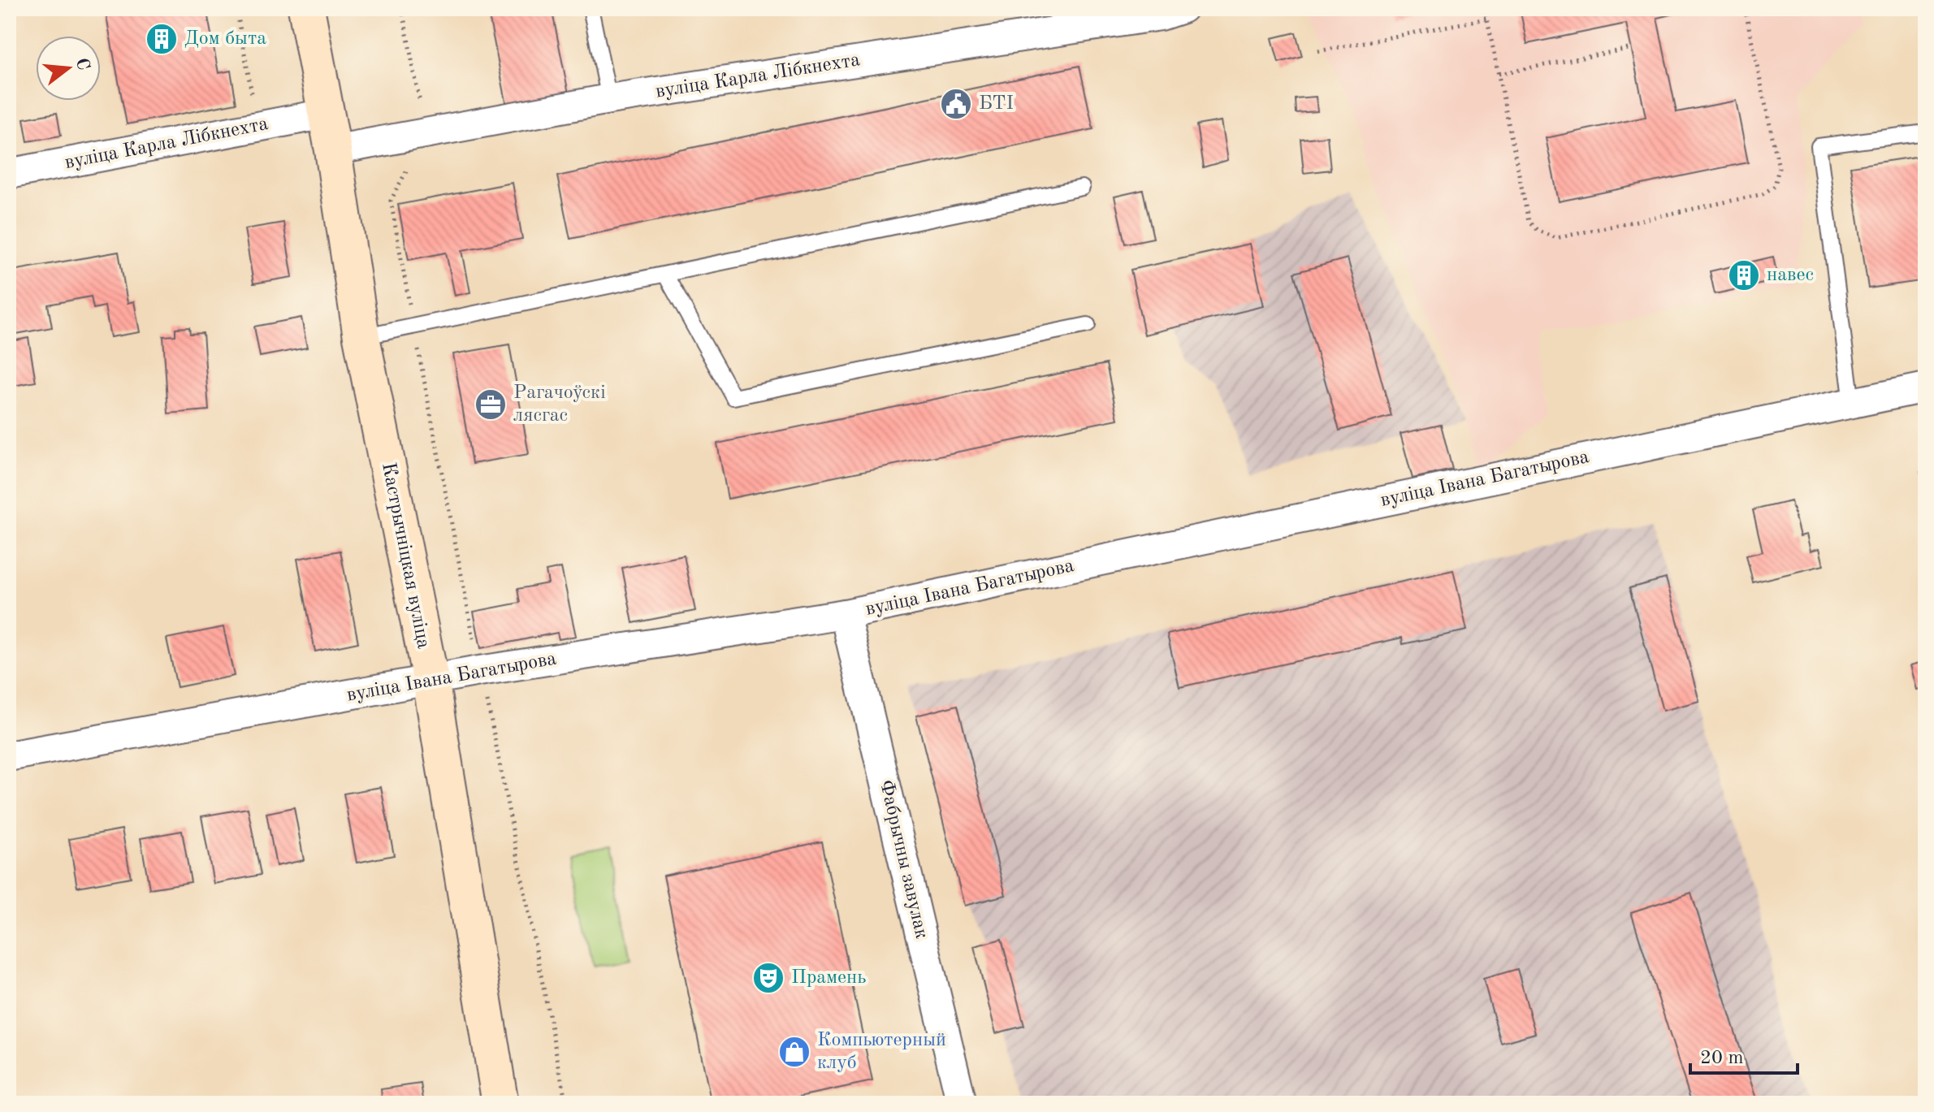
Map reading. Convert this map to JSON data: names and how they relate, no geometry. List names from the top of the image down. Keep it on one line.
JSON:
{"streets":{"main road":["Кастрычніцкая вуліца"],"street":["вуліца Карла Лібкнехта","вуліца Івана Багатырова","Фабрычны завулак"]},"crossings":[["вуліца Карла Лібкнехта","Кастрычніцкая вуліца"],["вуліца Івана Багатырова","Кастрычніцкая вуліца"],["вуліца Івана Багатырова","Фабрычны завулак"]],"places":{"building":["Дом быта","навес"],"public building":["БТІ"],"office":["Рагачоўскі лясгас"],"theatre":["Прамень"],"shop":["Компьютерный клуб"]},"scale_bar":"20 m","north":"right"}
